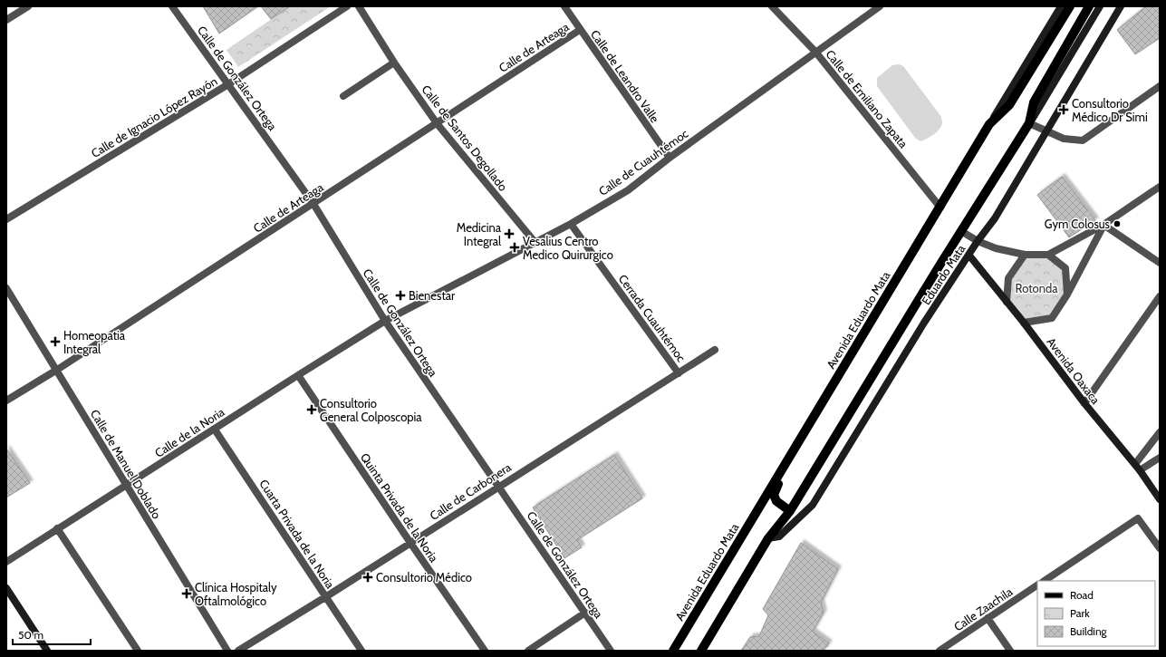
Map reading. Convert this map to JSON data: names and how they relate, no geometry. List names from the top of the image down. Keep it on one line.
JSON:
{"streets":{"main road":["Avenida Eduardo Mata"],"street":["Calle de Arteaga","Calle de Leandro Valle","Calle de González Ortega","Calle de Emiliano Zapata","Calle de Ignacio López Rayón","Calle de Santos Degollado","Calle de Cuauhtémoc","Eduardo Mata","Cerrada Cuauhtémoc","Avenida Oaxaca","Calle de la Noria","Calle de Manuel Doblado","Calle de Carbonera","Quinta Privada de la Noria","Cuarta Privada de la Noria","Calle Zaachila"]},"crossings":[["Calle de Arteaga","Calle de Leandro Valle"],["Calle de Arteaga","Calle de González Ortega"],["Calle de Arteaga","Calle de Santos Degollado"],["Calle de Arteaga","Calle de Manuel Doblado"],["Calle de Leandro Valle","Calle de Cuauhtémoc"],["Calle de González Ortega","Calle de Ignacio López Rayón"],["Calle de González Ortega","Calle de Cuauhtémoc"],["Calle de González Ortega","Calle de la Noria"],["Calle de González Ortega","Calle de Carbonera"],["Calle de Emiliano Zapata","Calle de Cuauhtémoc"],["Calle de Emiliano Zapata","Avenida Eduardo Mata"],["Calle de Santos Degollado","Calle de Cuauhtémoc"],["Calle de Cuauhtémoc","Cerrada Cuauhtémoc"],["Calle de Cuauhtémoc","Calle de la Noria"],["Eduardo Mata","Avenida Oaxaca"],["Cerrada Cuauhtémoc","Calle de Carbonera"],["Calle de la Noria","Calle de Manuel Doblado"],["Calle de la Noria","Quinta Privada de la Noria"],["Calle de la Noria","Cuarta Privada de la Noria"],["Calle de Carbonera","Quinta Privada de la Noria"],["Calle de Carbonera","Cuarta Privada de la Noria"]],"parks":["Rotonda"],"places":{"health":["Consultorio Médico Dr Simi","Medicina Integral","Vesalius Centro Medico Quirurgico","Bienestar","Homeopatia Integral","Consultorio General Colposcopia","Consultorio Médico","Clínica Hospitaly Oftalmológico"],"other":["Gym Colosus"]},"legend":["Road","Park","Building"],"scale_bar":"50 m"}
